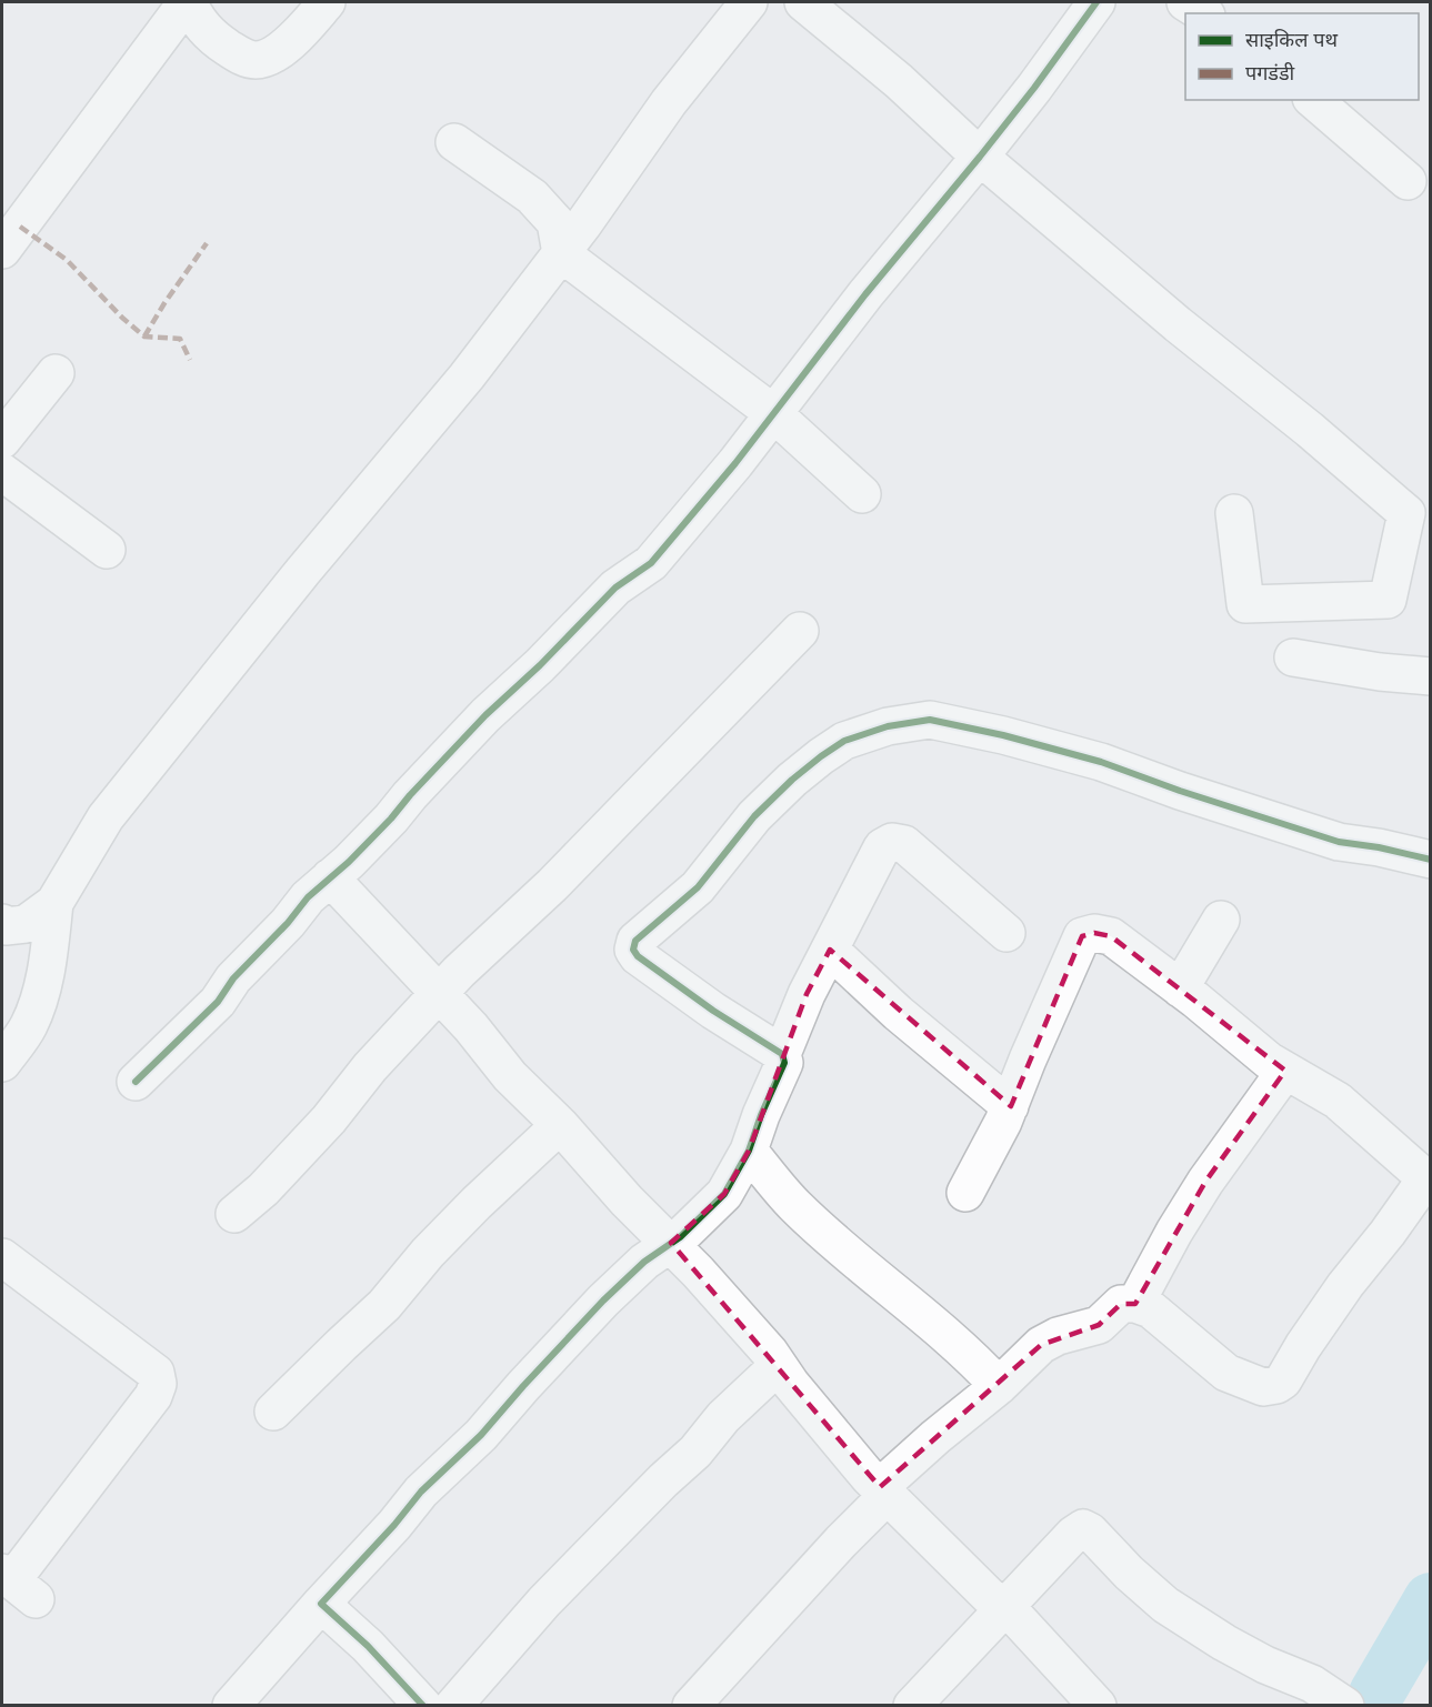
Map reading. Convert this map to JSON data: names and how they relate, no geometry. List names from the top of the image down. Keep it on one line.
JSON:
{"legend":["साइकिल पथ","पगडंडी"]}
